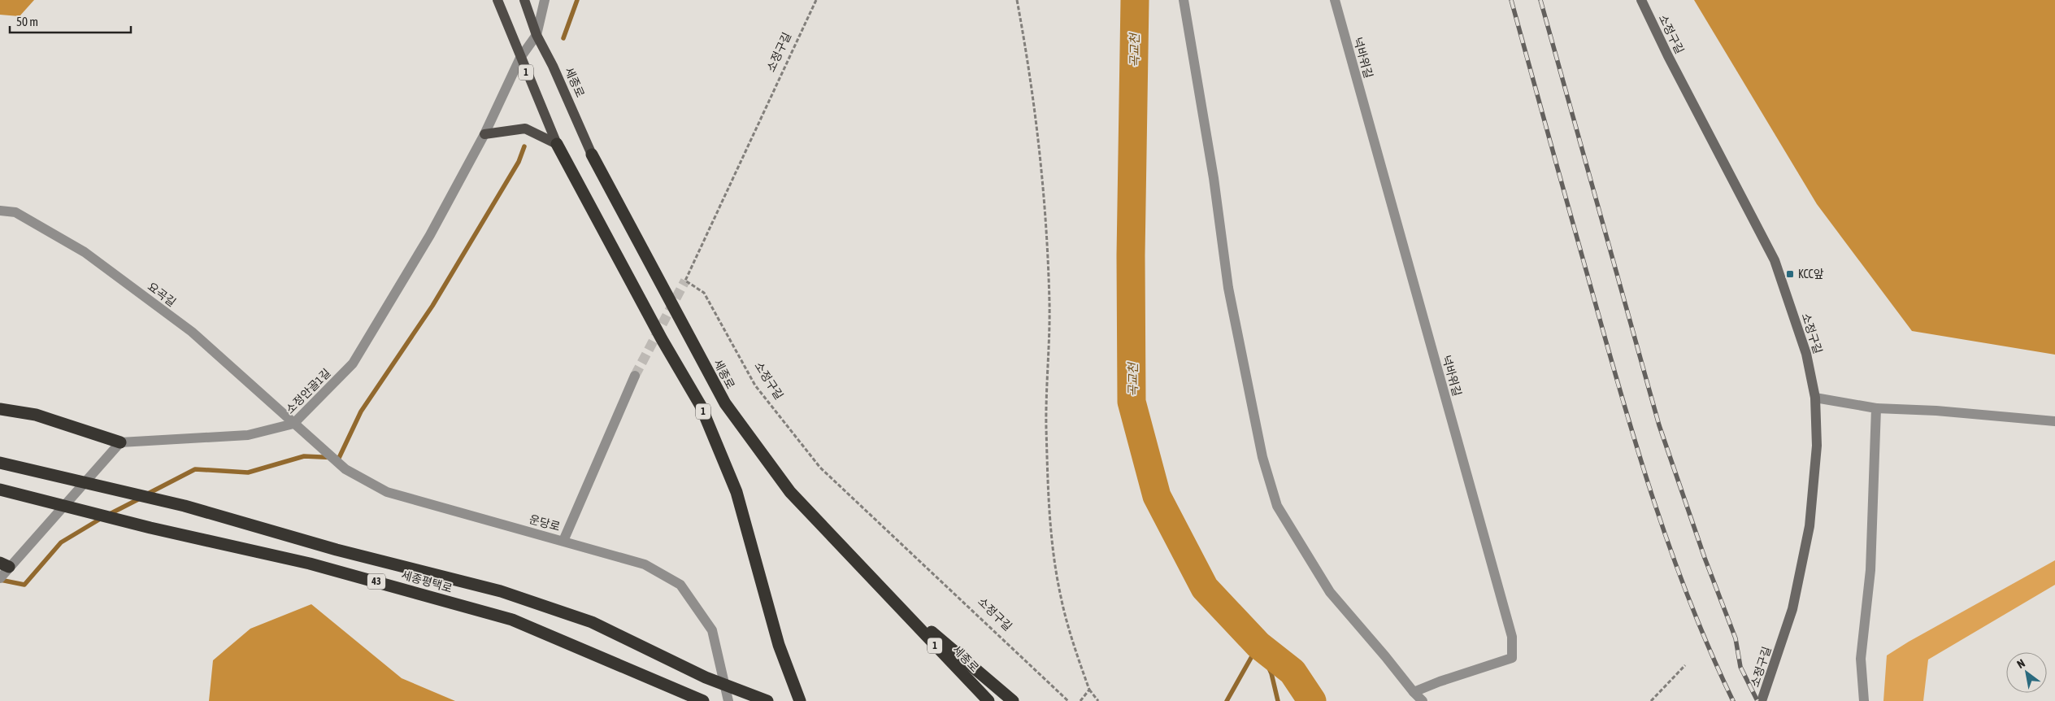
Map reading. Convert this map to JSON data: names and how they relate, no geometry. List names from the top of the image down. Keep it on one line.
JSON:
{"streets":{"highway":["1","세종로","43","세종평택로"],"street":["소정구길","넉바위길","요곡길","소정안골1길","운당로"]},"crossings":[["1","소정안골1길"],["세종로","소정안골1길"],["요곡길","소정안골1길"],["요곡길","운당로"],["소정안골1길","운당로"]],"water":["곡교천"],"places":{"transit":["KCC앞"]},"scale_bar":"50 m","north":"top left"}
